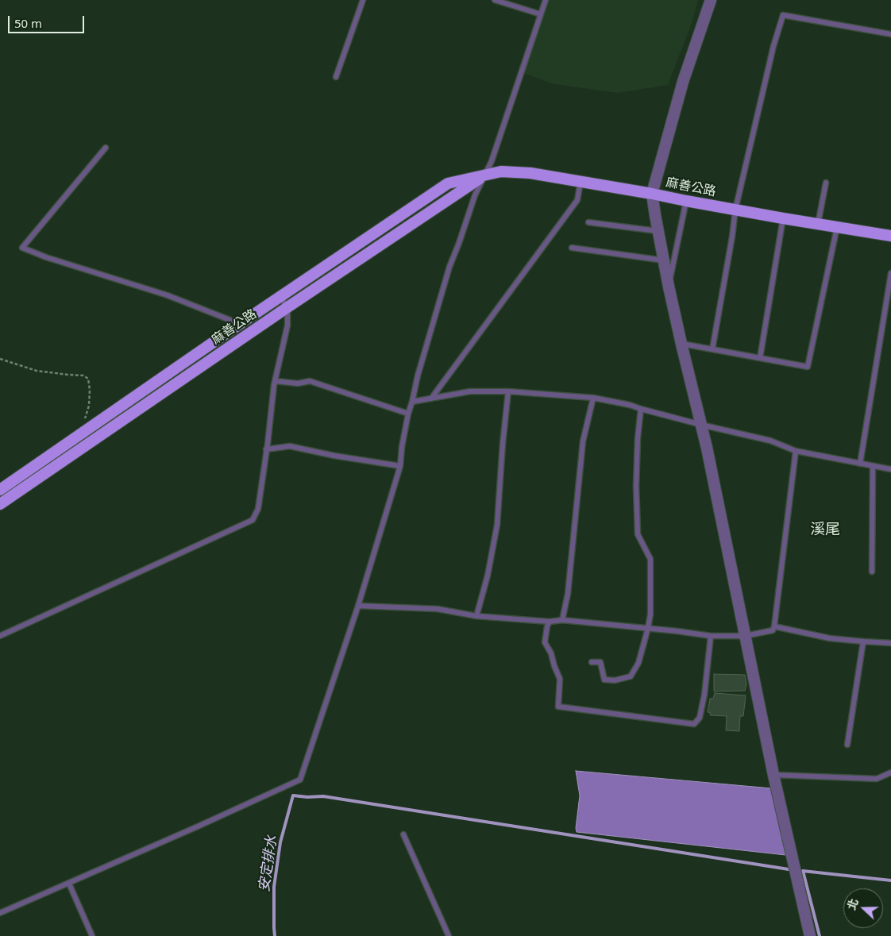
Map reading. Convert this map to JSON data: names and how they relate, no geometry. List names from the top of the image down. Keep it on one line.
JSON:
{"streets":{"main road":["麻善公路"]},"districts":["溪尾"],"water":["安定排水"],"scale_bar":"50 m","north":"left"}
